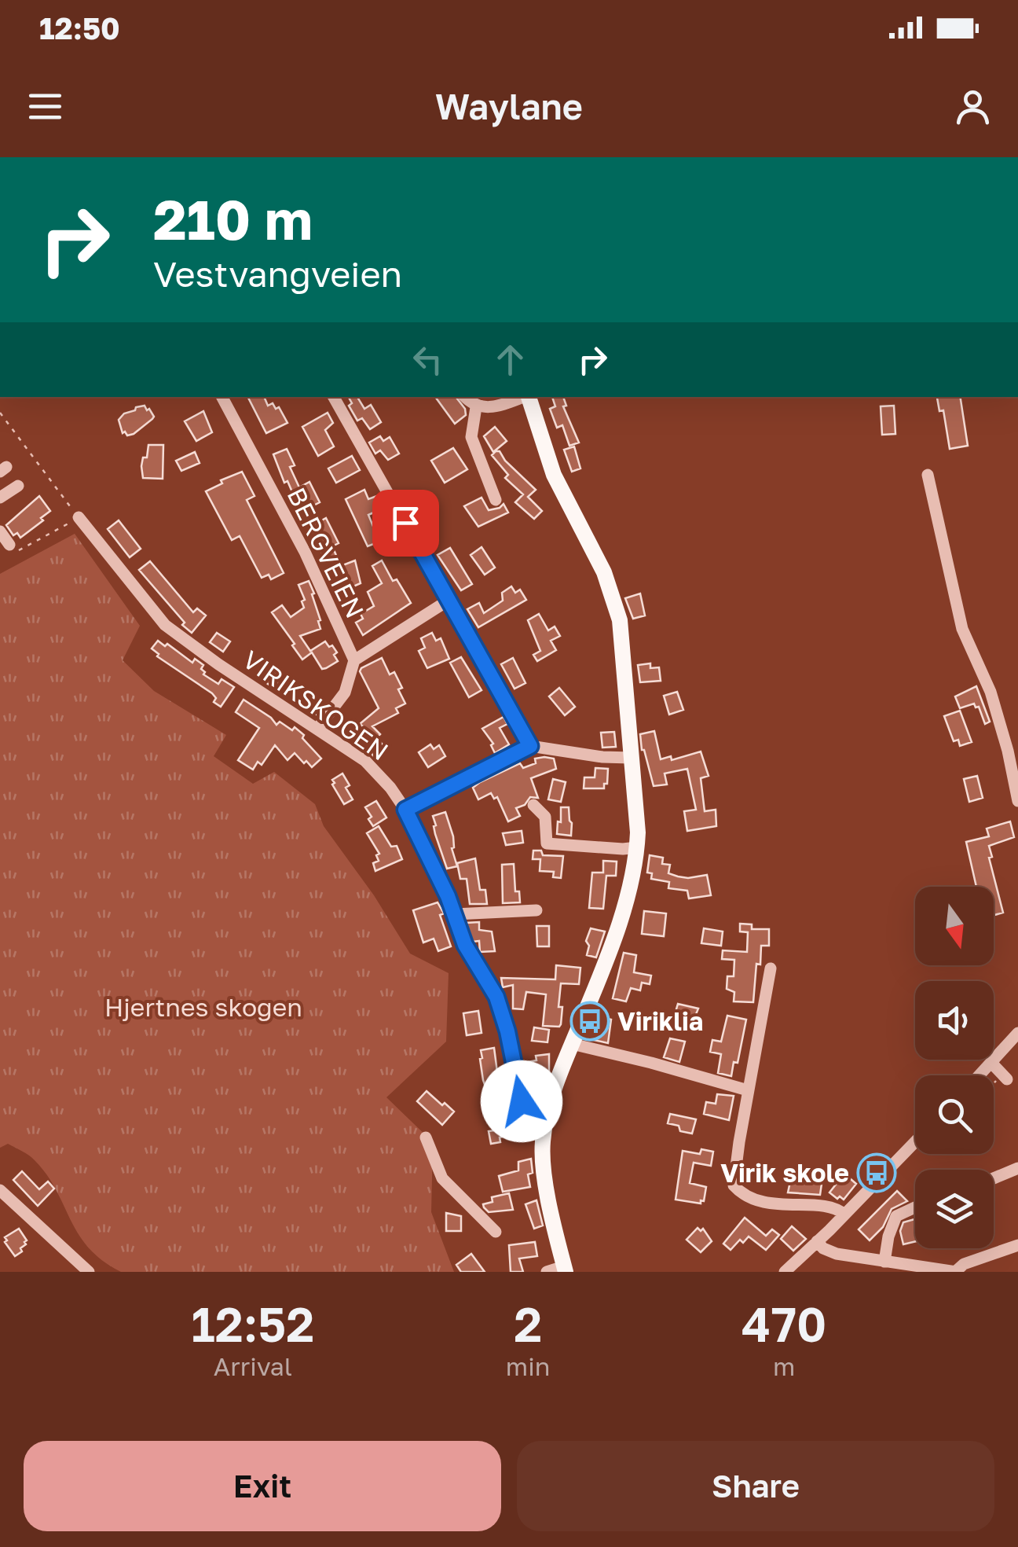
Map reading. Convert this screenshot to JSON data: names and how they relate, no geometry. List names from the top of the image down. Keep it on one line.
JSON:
{"streets":{"street":["BERGVEIEN","VIRIKSKOGEN"]},"parks":["Hjertnes skogen"],"places":{"bus stop":["Viriklia","Virik skole"]},"north":"bottom","page":{"status":"12:50","header":"Waylane","turn":["210 m","Vestvangveien"],"eta":["12:52","Arrival","2","min","470","m"],"buttons":["Exit","Share"]}}
